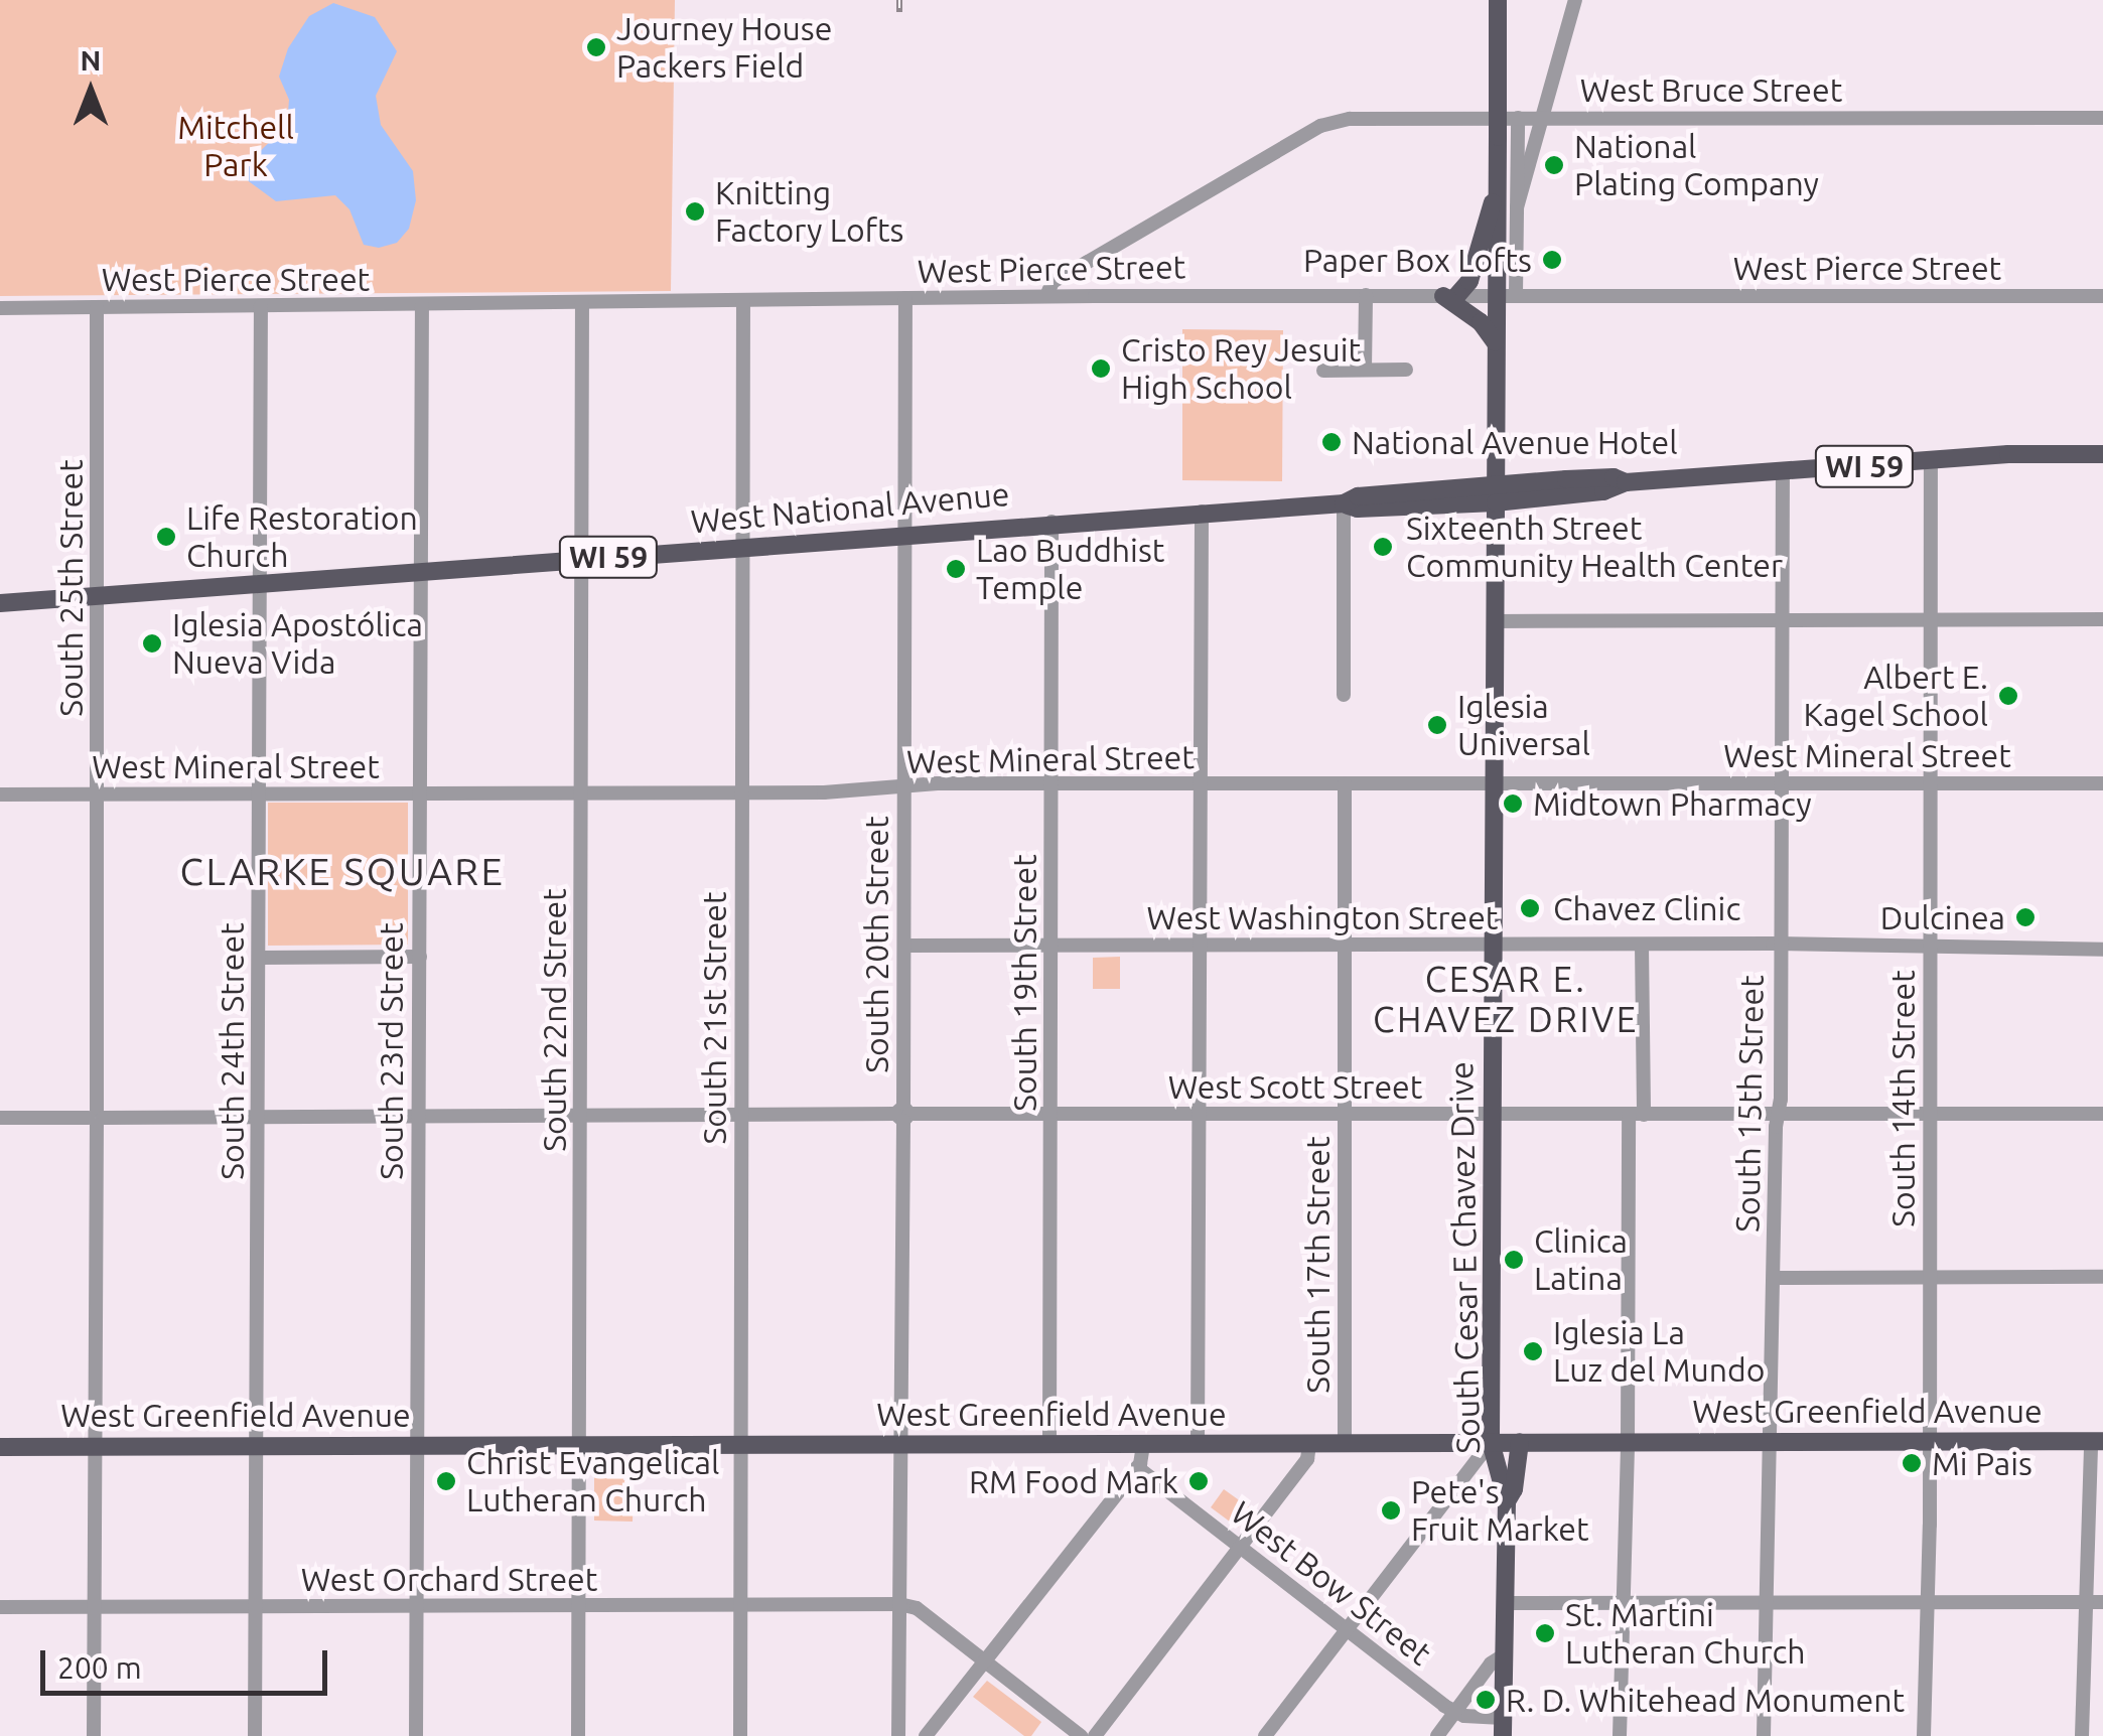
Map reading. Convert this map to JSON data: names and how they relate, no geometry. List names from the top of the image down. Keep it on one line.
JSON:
{"streets":{"main road":["WI 59","West National Avenue","South Cesar E Chavez Drive","West Greenfield Avenue"],"street":["West Bruce Street","West Pierce Street","South 25th Street","West Mineral Street","West Washington Street","South 20th Street","South 19th Street","South 21st Street","South 22nd Street","South 24th Street","South 23rd Street","West Scott Street","South 14th Street","South 15th Street","South 17th Street","West Orchard Street","West Bow Street"]},"crossings":[["West Pierce Street","South 25th Street"],["West Pierce Street","South 20th Street"],["West Pierce Street","South 21st Street"],["West Pierce Street","South 22nd Street"],["West Pierce Street","South 24th Street"],["West Pierce Street","South 23rd Street"],["West Pierce Street","South Cesar E Chavez Drive"],["West National Avenue","South 25th Street"],["West National Avenue","South 20th Street"],["West National Avenue","South 19th Street"],["West National Avenue","South 21st Street"],["West National Avenue","South 22nd Street"],["West National Avenue","South 24th Street"],["West National Avenue","South 23rd Street"],["West National Avenue","South 14th Street"],["West National Avenue","South 15th Street"],["West National Avenue","South Cesar E Chavez Drive"],["South 25th Street","West Mineral Street"],["South 25th Street","West Scott Street"],["South 25th Street","West Greenfield Avenue"],["South 25th Street","West Orchard Street"],["West Mineral Street","South 20th Street"],["West Mineral Street","South 19th Street"],["West Mineral Street","South 21st Street"],["West Mineral Street","South 22nd Street"],["West Mineral Street","South 24th Street"],["West Mineral Street","South 23rd Street"],["West Mineral Street","South 14th Street"],["West Mineral Street","South 15th Street"],["West Mineral Street","South Cesar E Chavez Drive"],["West Mineral Street","South 17th Street"],["West Washington Street","South 20th Street"],["West Washington Street","South 19th Street"],["West Washington Street","South 14th Street"],["West Washington Street","South 15th Street"],["West Washington Street","South Cesar E Chavez Drive"],["West Washington Street","South 17th Street"],["South 20th Street","West Scott Street"],["South 20th Street","West Greenfield Avenue"],["South 20th Street","West Orchard Street"],["South 19th Street","West Scott Street"],["South 19th Street","West Greenfield Avenue"],["South 21st Street","West Scott Street"],["South 21st Street","West Greenfield Avenue"],["South 21st Street","West Orchard Street"],["South 22nd Street","West Scott Street"],["South 22nd Street","West Greenfield Avenue"],["South 22nd Street","West Orchard Street"],["South 24th Street","West Scott Street"],["South 24th Street","West Greenfield Avenue"],["South 24th Street","West Orchard Street"],["South 23rd Street","West Scott Street"],["South 23rd Street","West Greenfield Avenue"],["South 23rd Street","West Orchard Street"],["West Scott Street","South 14th Street"],["West Scott Street","South 15th Street"],["West Scott Street","South Cesar E Chavez Drive"],["West Scott Street","South 17th Street"],["South 14th Street","West Greenfield Avenue"],["South 15th Street","West Greenfield Avenue"],["South Cesar E Chavez Drive","West Greenfield Avenue"],["South 17th Street","West Greenfield Avenue"]],"districts":["CLARKE SQUARE","CESAR E. CHAVEZ DRIVE"],"parks":["Mitchell Park"],"places":["Journey House Packers Field","National Plating Company","Knitting Factory Lofts","Paper Box Lofts","Cristo Rey Jesuit High School","National Avenue Hotel","Life Restoration Church","Sixteenth Street Community Health Center","Lao Buddhist Temple","Iglesia Apostólica Nueva Vida","Albert E. Kagel School","Iglesia Universal","Midtown Pharmacy","Chavez Clinic","Dulcinea","Clinica Latina","Iglesia La Luz del Mundo","Mi Pais","Christ Evangelical Lutheran Church","RM Food Mark","Pete's Fruit Market","St. Martini Lutheran Church","R. D. Whitehead Monument"],"scale_bar":"200 m","north":"top"}
